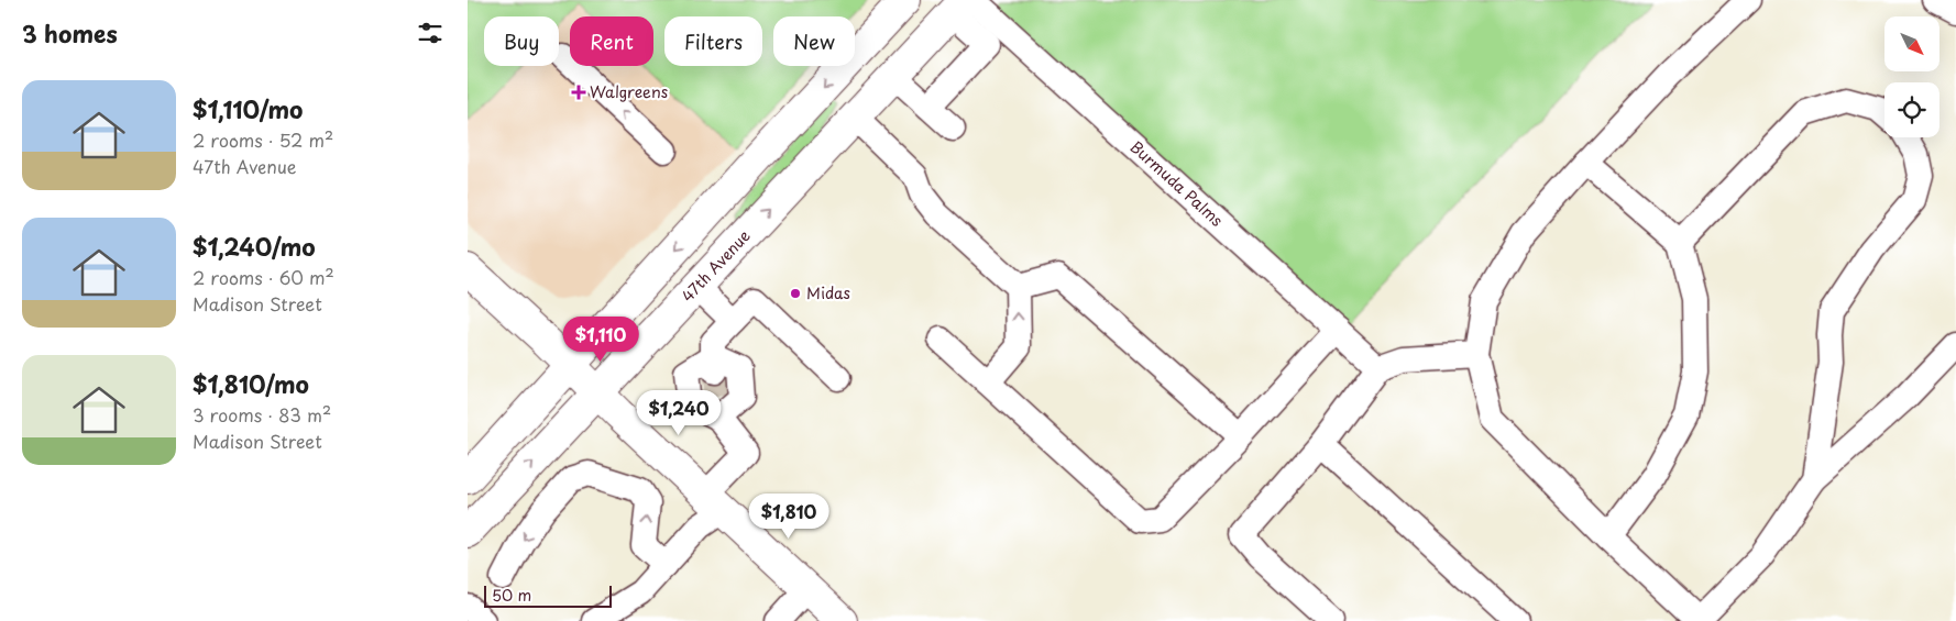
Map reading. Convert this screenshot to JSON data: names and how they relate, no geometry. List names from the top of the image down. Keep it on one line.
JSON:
{"streets":{"main road":["47th Avenue"],"lane":["Burmuda Palms"]},"crossings":[["Burmuda Palms","47th Avenue"]],"places":{"health":["Walgreens"],"other":["Midas"]},"scale_bar":"50 m","north":"bottom right","page":{"heading":"3 homes","chip":["Buy","Rent","Filters","New"],"list":[{"name":"$1,110/mo","note":"2 rooms · 52 m² · 47th Avenue"},{"name":"$1,240/mo","note":"2 rooms · 60 m² · Madison Street"},{"name":"$1,810/mo","note":"3 rooms · 83 m² · Madison Street"}],"price":["$1,110","$1,240","$1,810"],"scale":"50 m"}}
